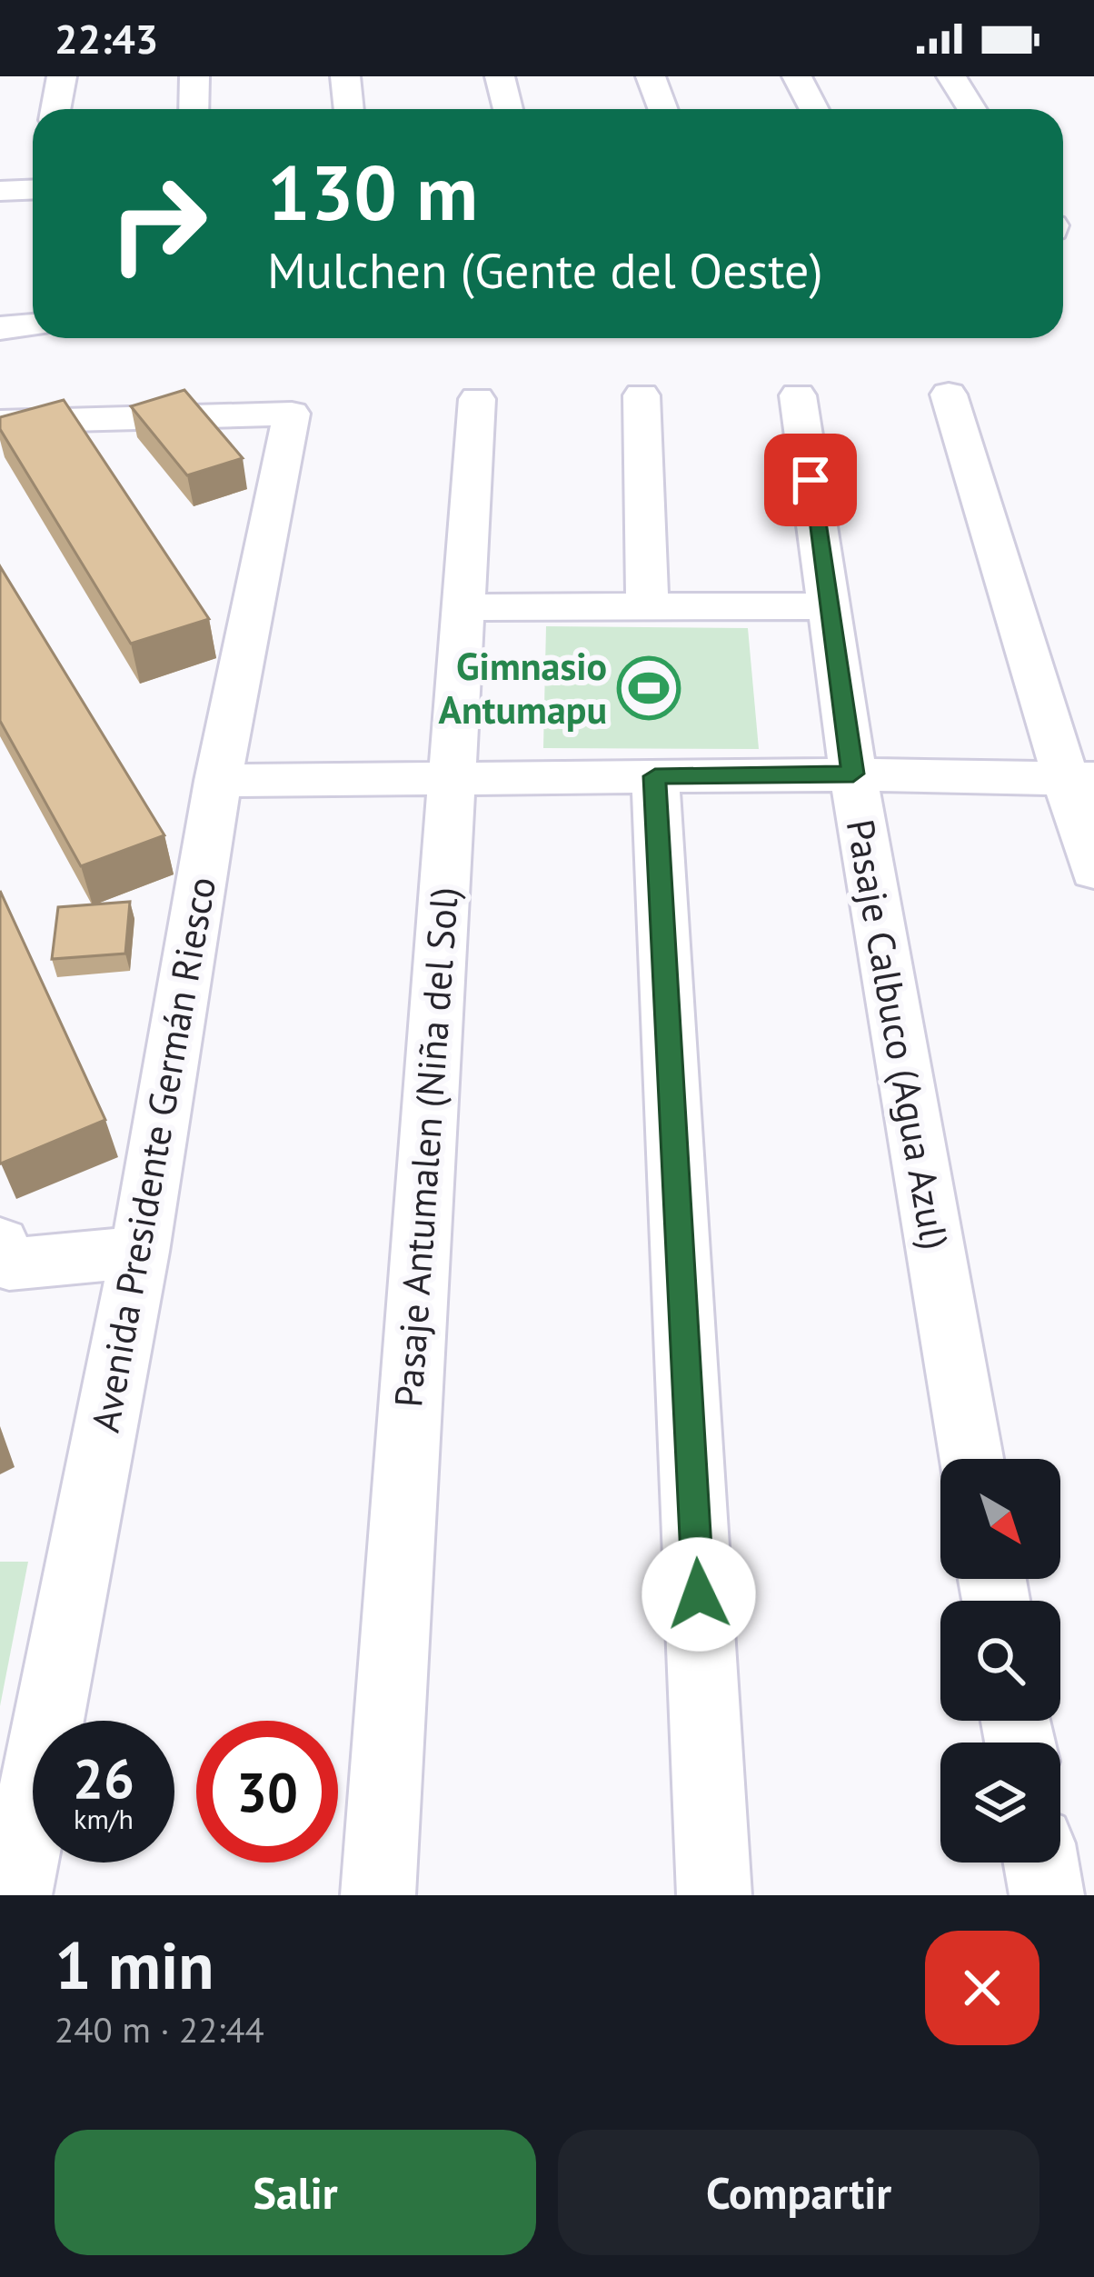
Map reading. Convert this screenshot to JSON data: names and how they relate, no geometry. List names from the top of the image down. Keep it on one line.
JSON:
{"streets":{"street":["Pasaje Calbuco (Agua Azul)","Pasaje Antumalen (Niña del Sol)","Avenida Presidente Germán Riesco"]},"places":{"sports":["Gimnasio Antumapu"]},"north":"bottom right","page":{"status":"22:43","turn":["130 m","Mulchen (Gente del Oeste)"],"speed":"26 km/h","limit":"30","heading":["1 min","240 m · 22:44"],"buttons":["Salir","Compartir"]}}
